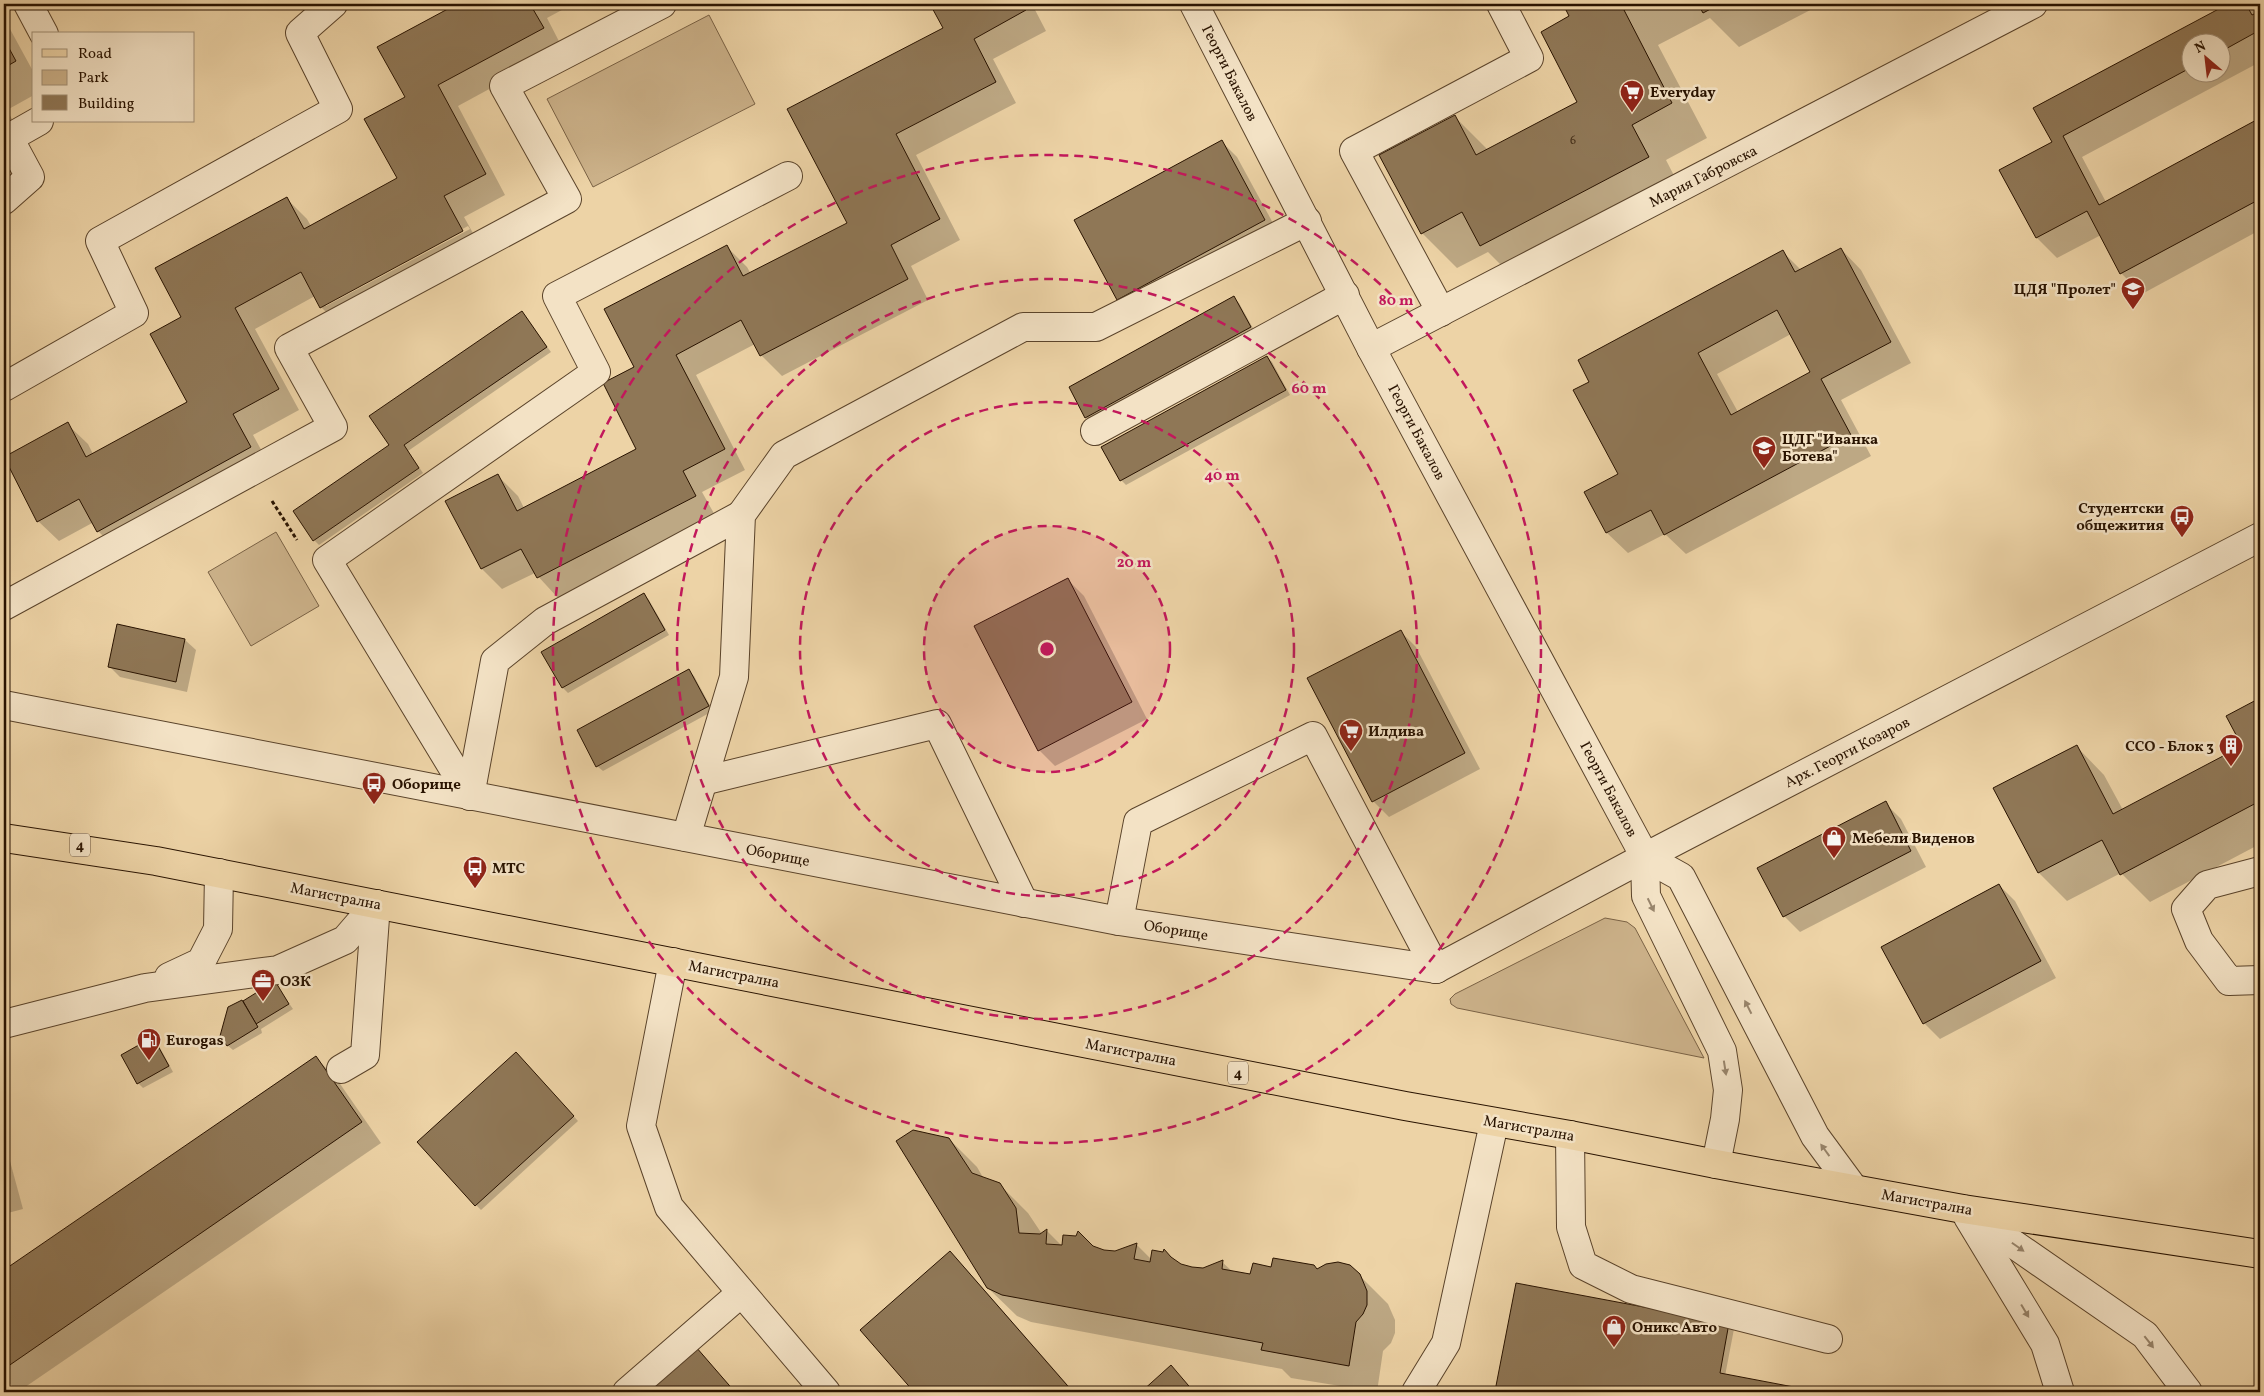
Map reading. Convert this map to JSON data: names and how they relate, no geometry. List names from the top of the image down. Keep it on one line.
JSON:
{"streets":{"main road":["4","Магистрална"],"street":["Георги Бакалов","Мария Габровска","Арх. Георги Козаров","Оборище"]},"crossings":[["Георги Бакалов","Мария Габровска"],["Георги Бакалов","Арх. Георги Козаров"],["Георги Бакалов","Магистрална"],["Арх. Георги Козаров","Оборище"],["4","Магистрална"]],"places":{"supermarket":["Everyday","Илдива"],"school or university":["ЦДЯ \"Пролет\"","ЦДГ \"Иванка Ботева\""],"bus stop":["Студентски общежития","Оборище","МТС"],"building":["ССО - Блок 3"],"shop":["Мебели Виденов","Оникс Авто"],"office":["ОЗК"],"fuel station":["Eurogas"]},"house_numbers":["6"],"legend":["Road","Park","Building"],"north":"top left","rings":["80 m","60 m","40 m","20 m"]}
